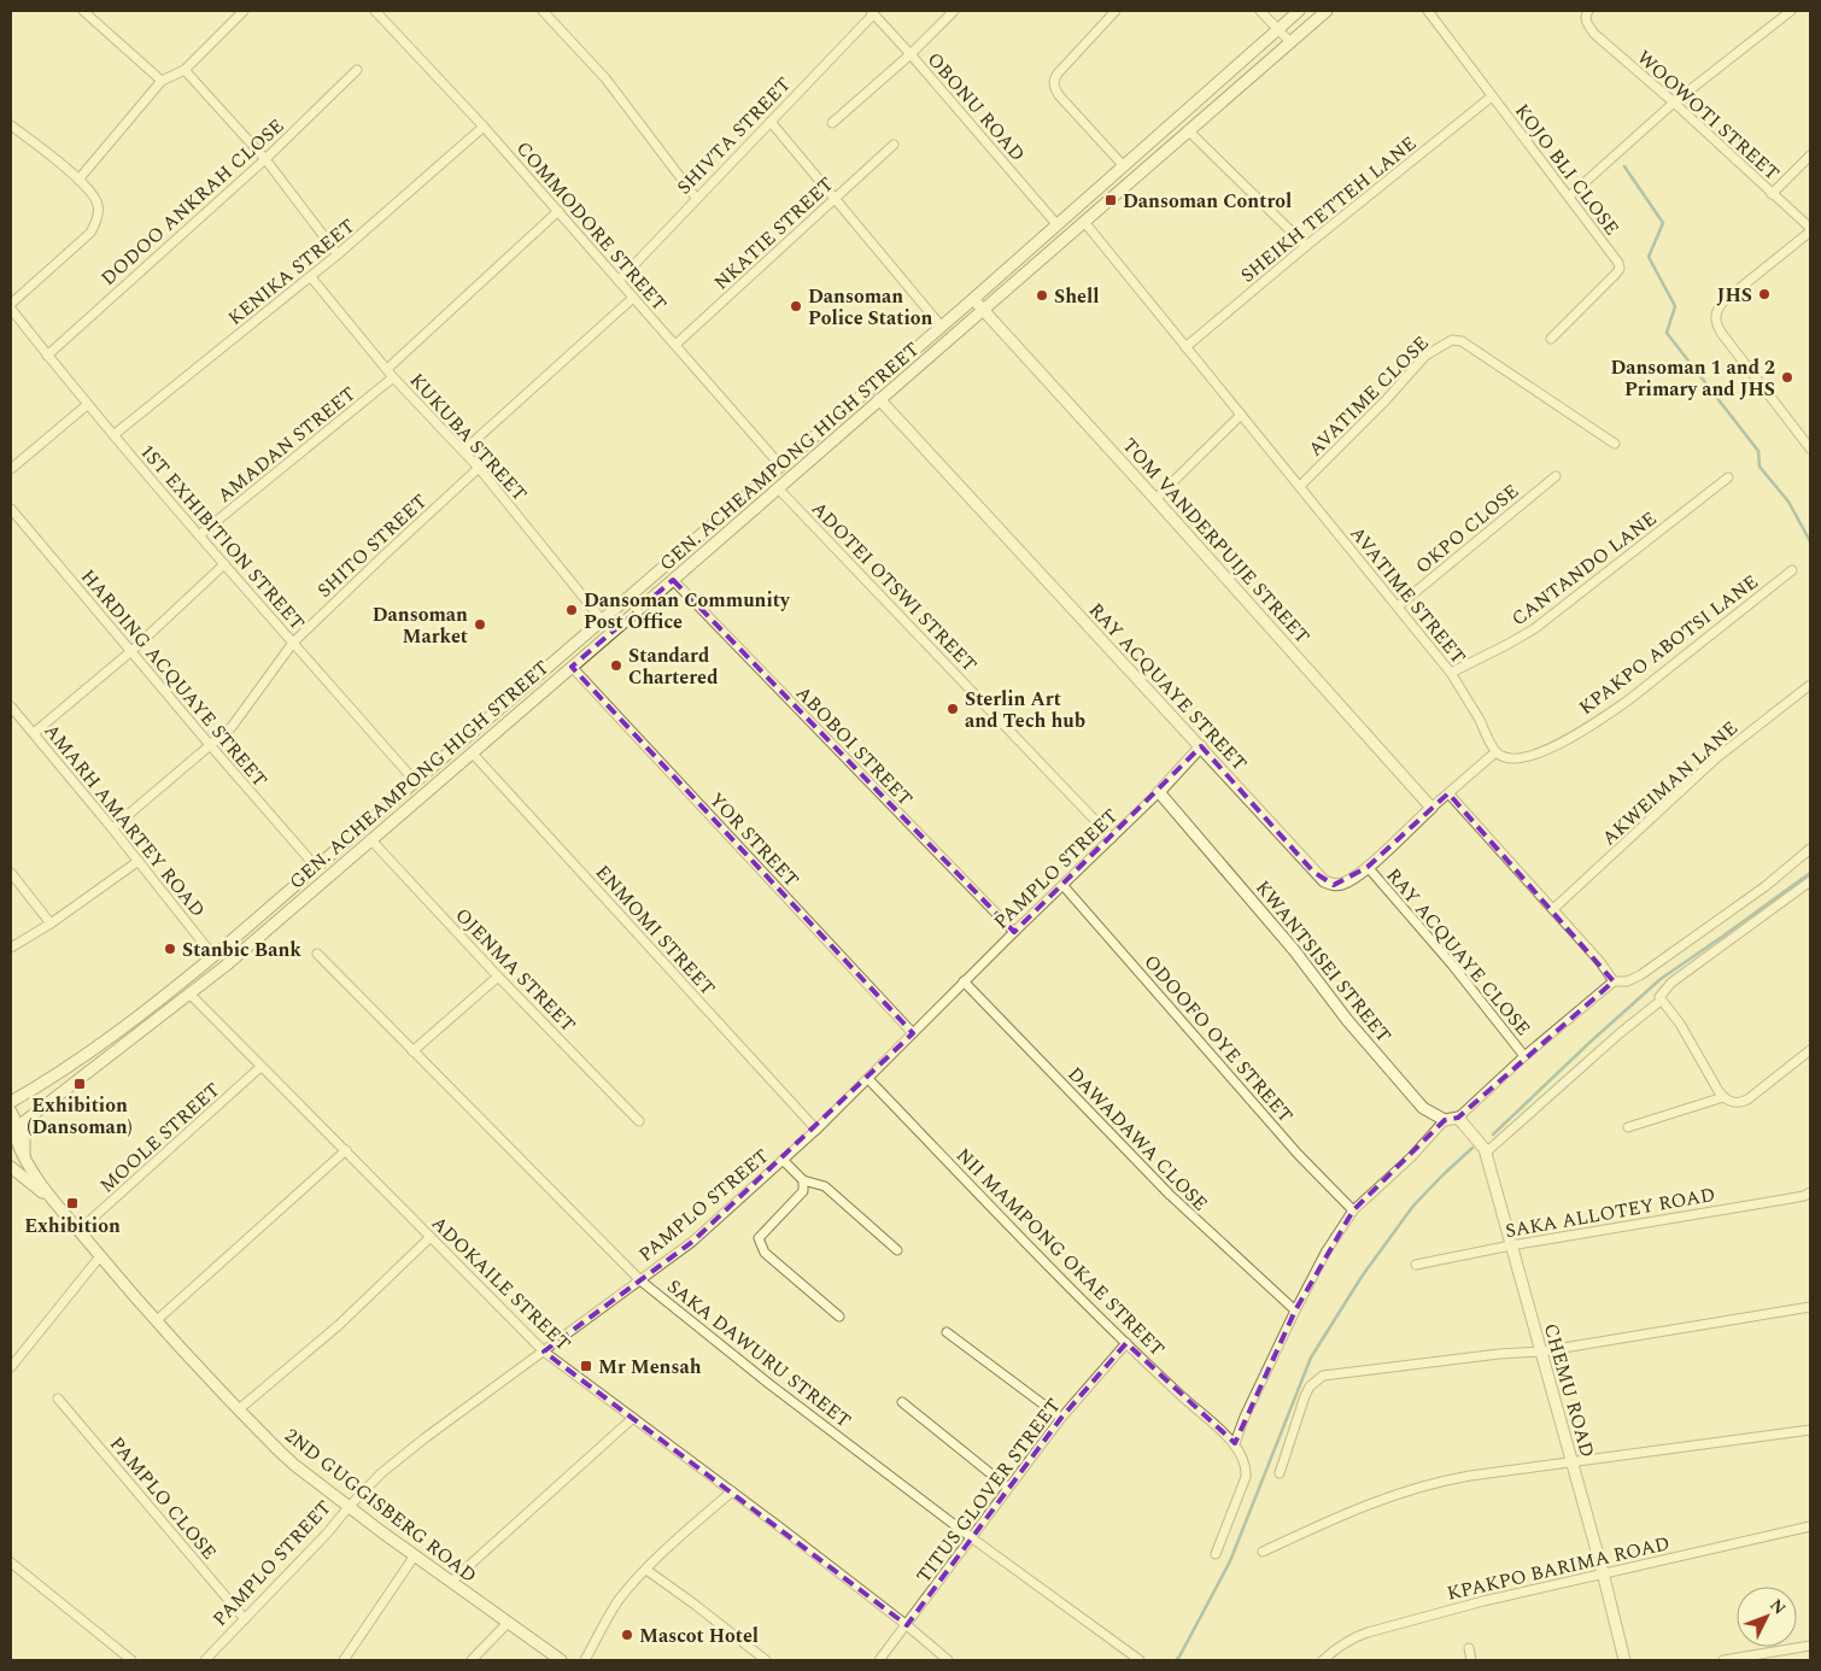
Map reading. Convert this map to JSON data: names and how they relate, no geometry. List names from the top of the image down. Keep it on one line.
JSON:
{"streets":{"main road":["GEN. ACHEAMPONG HIGH STREET","TOM VANDERPUIJE STREET","RAY ACQUAYE STREET","PAMPLO STREET","KWANTSISEI STREET","CHEMU ROAD","2ND GUGGISBERG ROAD"],"street":["OBONU ROAD","WOOWOTI STREET","SHIVTA STREET","KOJO BLI CLOSE","DODOO ANKRAH CLOSE","SHEIKH TETTEH LANE","COMMODORE STREET","NKATIE STREET","KENIKA STREET","AVATIME CLOSE","KUKUBA STREET","AMADAN STREET","OKPO CLOSE","1ST EXHIBITION STREET","SHITO STREET","CANTANDO LANE","ADOTEI OTSWI STREET","AVATIME STREET","KPAKPO ABOTSI LANE","HARDING ACQUAYE STREET","ABOBOI STREET","AKWEIMAN LANE","AMARH AMARTEY ROAD","YOR STREET","ENMOMI STREET","RAY ACQUAYE CLOSE","OJENMA STREET","ODOOFO OYE STREET","MOOLE STREET","DAWADAWA CLOSE","SAKA ALLOTEY ROAD","NII MAMPONG OKAE STREET","ADOKAILE STREET","SAKA DAWURU STREET","TITUS GLOVER STREET","PAMPLO CLOSE","KPAKPO BARIMA ROAD"]},"crossings":[["OBONU ROAD","SHIVTA STREET"],["OBONU ROAD","GEN. ACHEAMPONG HIGH STREET"],["SHIVTA STREET","COMMODORE STREET"],["KOJO BLI CLOSE","SHEIKH TETTEH LANE"],["DODOO ANKRAH CLOSE","1ST EXHIBITION STREET"],["SHEIKH TETTEH LANE","AVATIME STREET"],["COMMODORE STREET","NKATIE STREET"],["COMMODORE STREET","KENIKA STREET"],["COMMODORE STREET","GEN. ACHEAMPONG HIGH STREET"],["KENIKA STREET","KUKUBA STREET"],["KENIKA STREET","1ST EXHIBITION STREET"],["AVATIME CLOSE","AVATIME STREET"],["KUKUBA STREET","AMADAN STREET"],["KUKUBA STREET","GEN. ACHEAMPONG HIGH STREET"],["KUKUBA STREET","SHITO STREET"],["AMADAN STREET","1ST EXHIBITION STREET"],["GEN. ACHEAMPONG HIGH STREET","1ST EXHIBITION STREET"],["GEN. ACHEAMPONG HIGH STREET","TOM VANDERPUIJE STREET"],["GEN. ACHEAMPONG HIGH STREET","ADOTEI OTSWI STREET"],["GEN. ACHEAMPONG HIGH STREET","AVATIME STREET"],["GEN. ACHEAMPONG HIGH STREET","HARDING ACQUAYE STREET"],["GEN. ACHEAMPONG HIGH STREET","RAY ACQUAYE STREET"],["GEN. ACHEAMPONG HIGH STREET","ABOBOI STREET"],["GEN. ACHEAMPONG HIGH STREET","AMARH AMARTEY ROAD"],["GEN. ACHEAMPONG HIGH STREET","YOR STREET"],["GEN. ACHEAMPONG HIGH STREET","ENMOMI STREET"],["GEN. ACHEAMPONG HIGH STREET","OJENMA STREET"],["GEN. ACHEAMPONG HIGH STREET","ADOKAILE STREET"],["GEN. ACHEAMPONG HIGH STREET","2ND GUGGISBERG ROAD"],["OKPO CLOSE","AVATIME STREET"],["1ST EXHIBITION STREET","SHITO STREET"],["TOM VANDERPUIJE STREET","RAY ACQUAYE STREET"],["SHITO STREET","HARDING ACQUAYE STREET"],["SHITO STREET","AMARH AMARTEY ROAD"],["CANTANDO LANE","AVATIME STREET"],["ADOTEI OTSWI STREET","PAMPLO STREET"],["AVATIME STREET","KPAKPO ABOTSI LANE"],["RAY ACQUAYE STREET","PAMPLO STREET"],["RAY ACQUAYE STREET","RAY ACQUAYE CLOSE"],["ABOBOI STREET","PAMPLO STREET"],["YOR STREET","PAMPLO STREET"],["PAMPLO STREET","ENMOMI STREET"],["PAMPLO STREET","KWANTSISEI STREET"],["PAMPLO STREET","ODOOFO OYE STREET"],["PAMPLO STREET","DAWADAWA CLOSE"],["PAMPLO STREET","NII MAMPONG OKAE STREET"],["PAMPLO STREET","ADOKAILE STREET"],["PAMPLO STREET","SAKA DAWURU STREET"],["PAMPLO STREET","PAMPLO CLOSE"],["PAMPLO STREET","2ND GUGGISBERG ROAD"],["MOOLE STREET","ADOKAILE STREET"],["MOOLE STREET","2ND GUGGISBERG ROAD"],["SAKA ALLOTEY ROAD","CHEMU ROAD"],["NII MAMPONG OKAE STREET","TITUS GLOVER STREET"],["ADOKAILE STREET","TITUS GLOVER STREET"],["SAKA DAWURU STREET","TITUS GLOVER STREET"],["CHEMU ROAD","KPAKPO BARIMA ROAD"]],"places":{"transit":["Dansoman Control","Exhibition (Dansoman)","Exhibition","Mr Mensah"],"other":["JHS","Shell","Dansoman Police Station","Dansoman 1 and 2 Primary and JHS","Dansoman Community Post Office","Dansoman Market","Standard Chartered","Sterlin Art and Tech hub","Stanbic Bank","Mascot Hotel"]},"north":"top right"}
